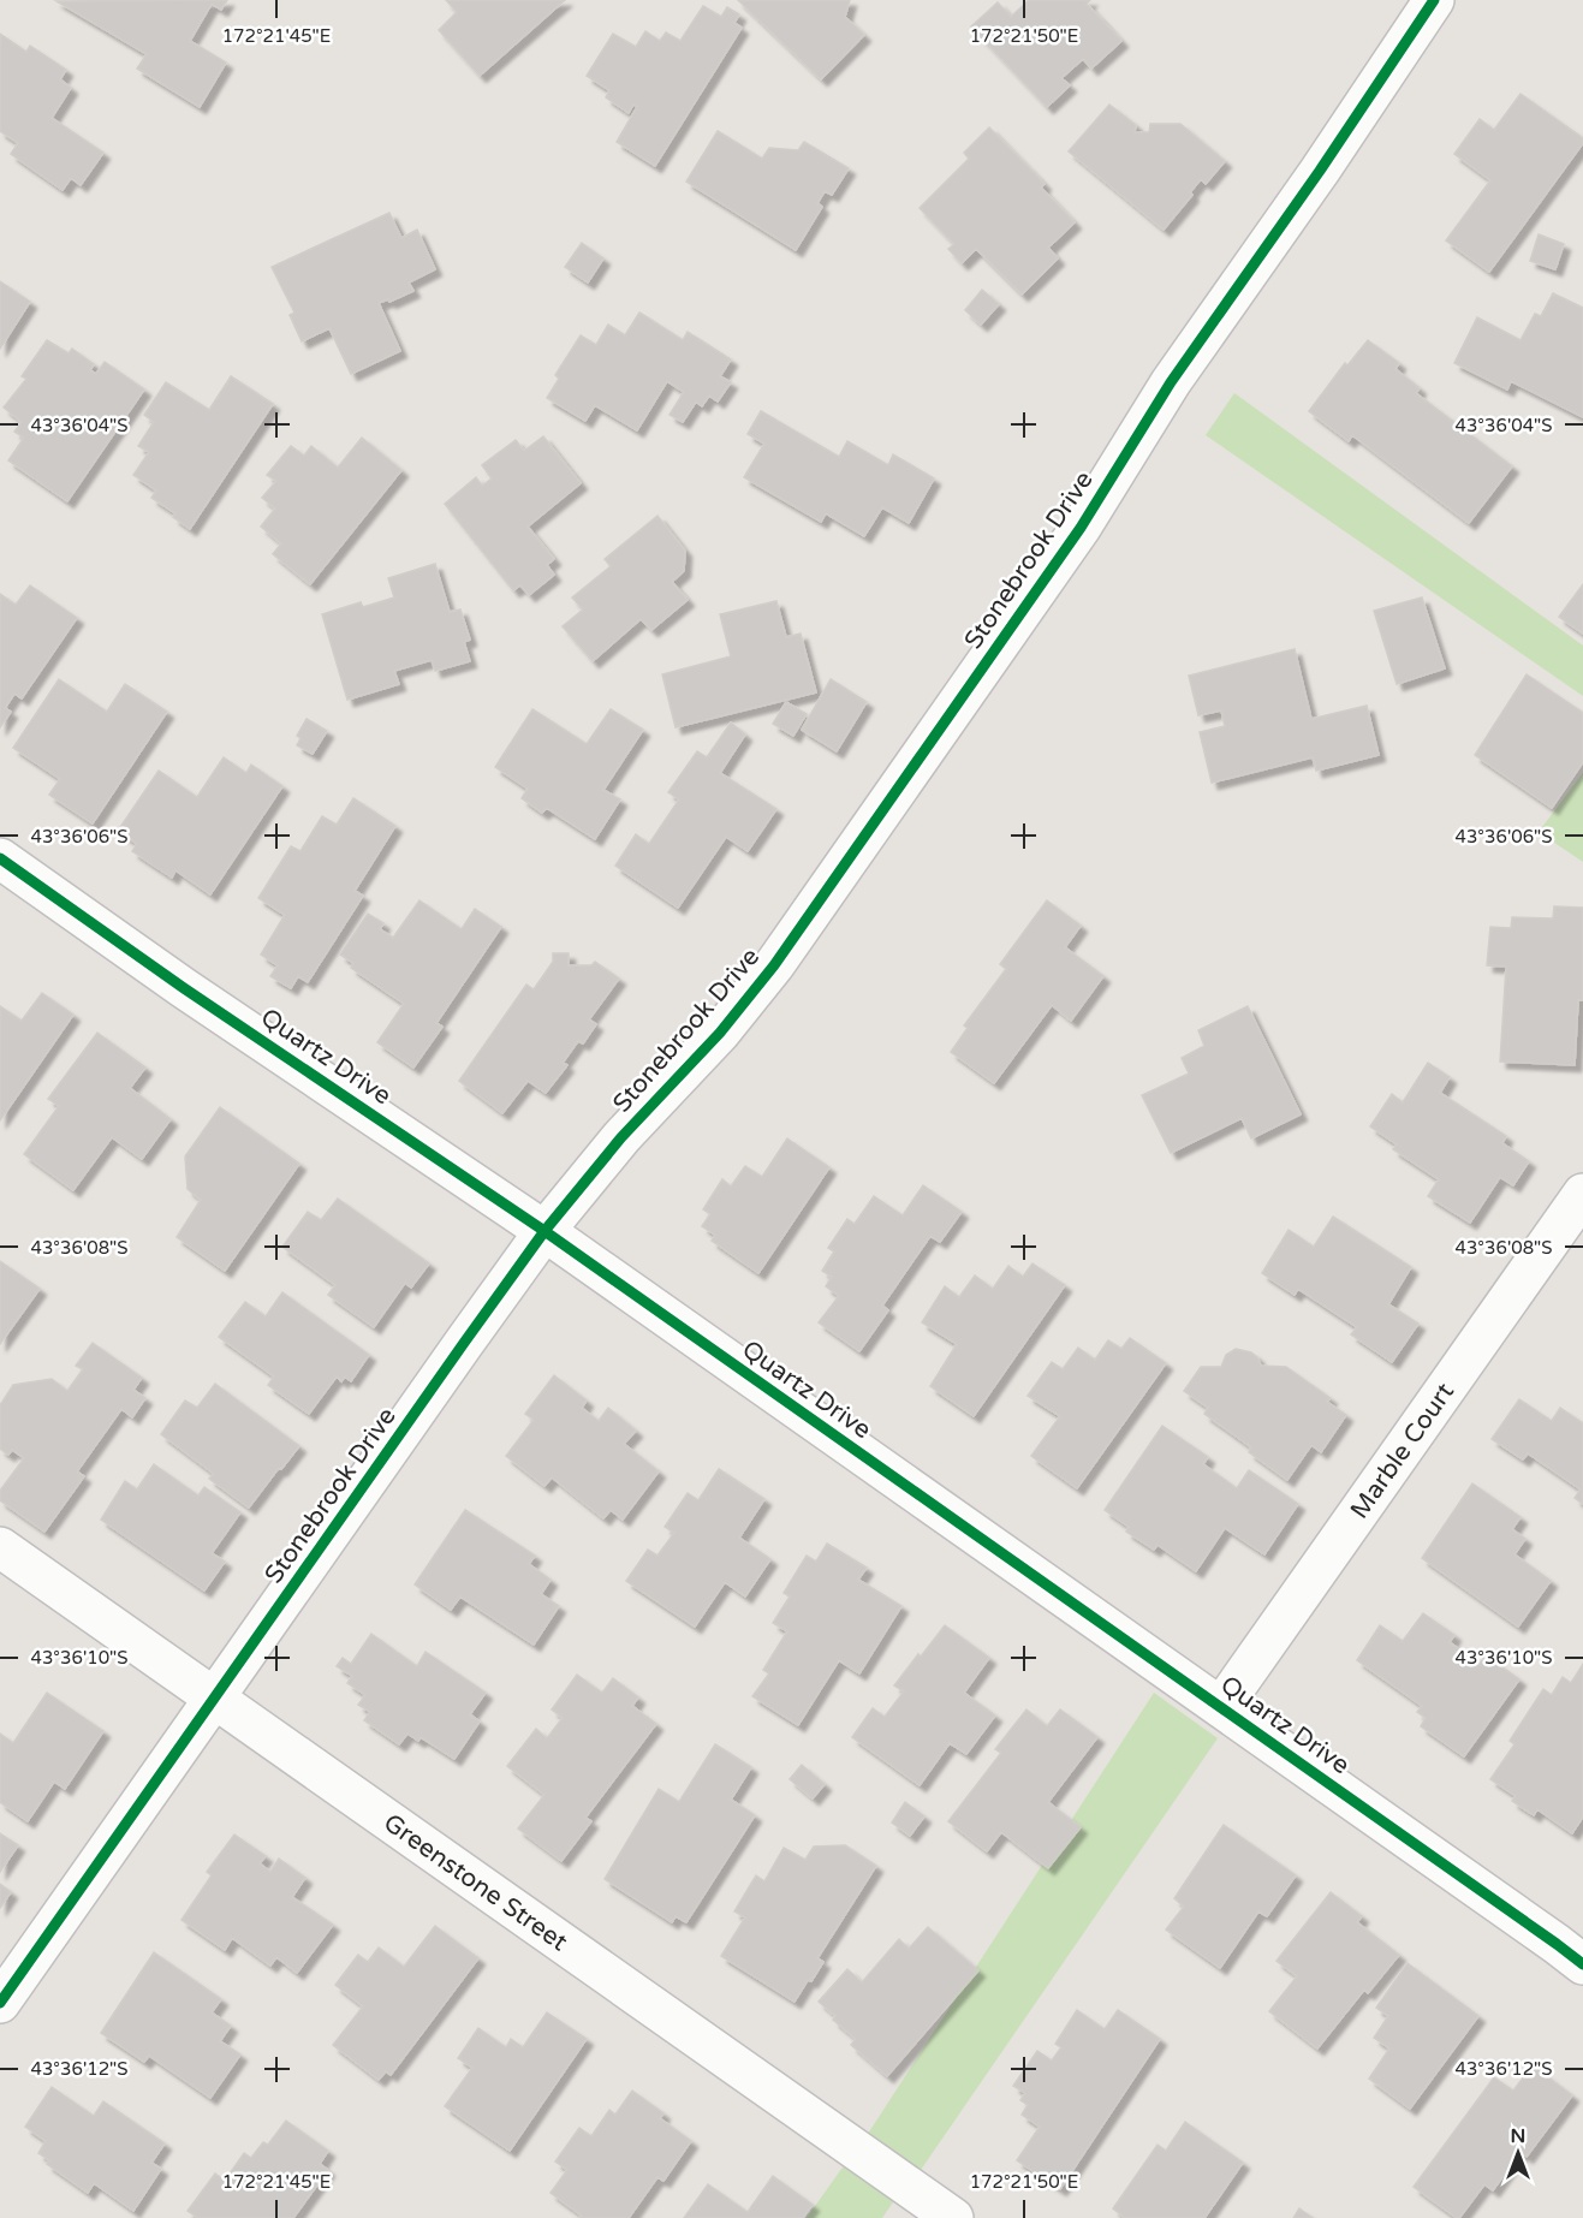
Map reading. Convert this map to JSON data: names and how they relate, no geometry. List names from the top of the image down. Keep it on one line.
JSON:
{"streets":{"street":["Stonebrook Drive","Quartz Drive","Marble Court","Greenstone Street"]},"crossings":[["Stonebrook Drive","Quartz Drive"],["Stonebrook Drive","Greenstone Street"],["Quartz Drive","Marble Court"]],"north":"top","coordinates":["172°21'45\"E","172°21'50\"E","43°36'04\"S","43°36'06\"S","43°36'08\"S","43°36'10\"S","43°36'12\"S"]}
